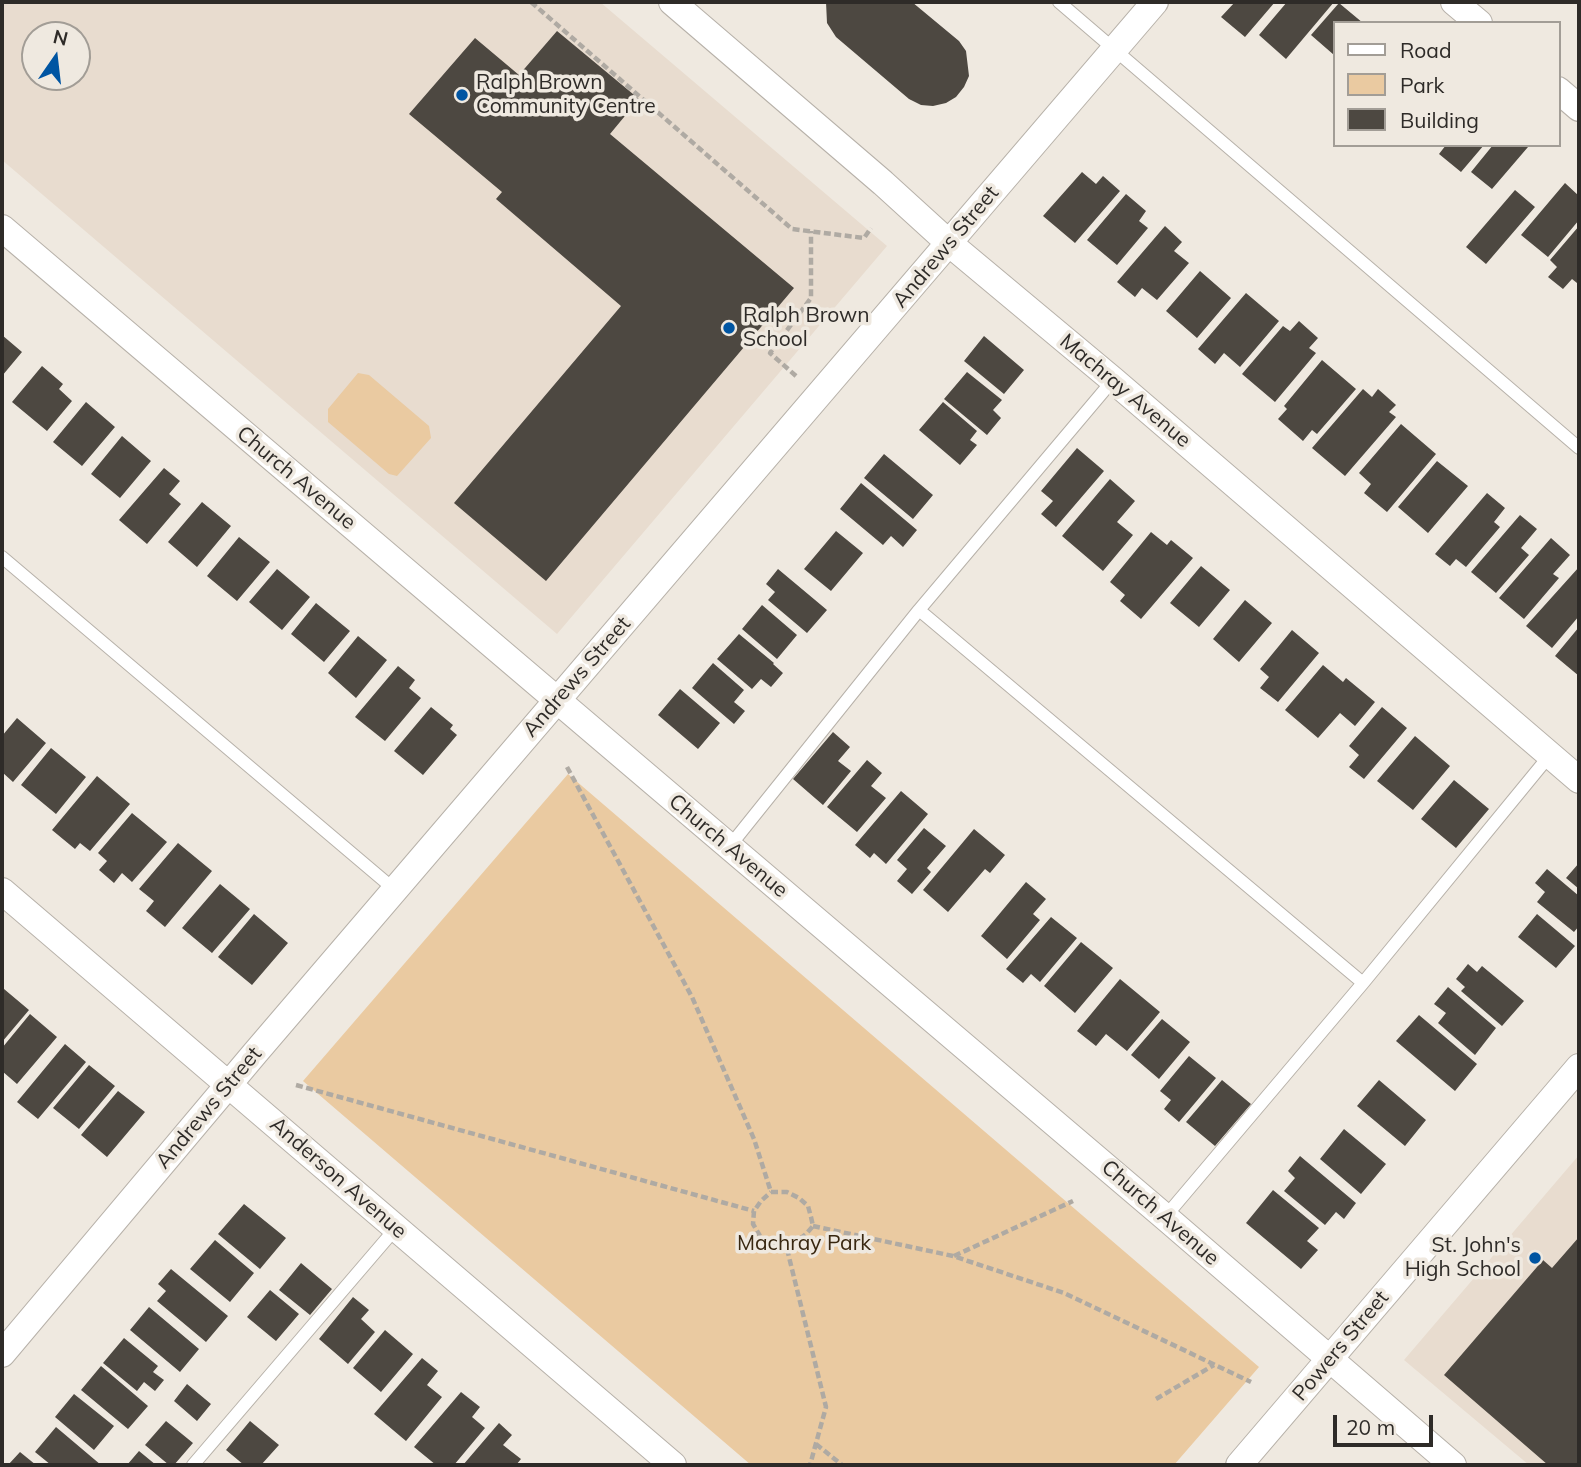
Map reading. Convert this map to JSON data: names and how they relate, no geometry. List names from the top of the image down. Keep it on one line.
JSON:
{"streets":{"street":["Andrews Street","Machray Avenue","Church Avenue","Anderson Avenue","Powers Street"]},"crossings":[["Andrews Street","Machray Avenue"],["Andrews Street","Church Avenue"],["Andrews Street","Anderson Avenue"],["Church Avenue","Powers Street"]],"parks":["Machray Park"],"places":["Ralph Brown Community Centre","Ralph Brown School","St. John's High School"],"legend":["Road","Park","Building"],"scale_bar":"20 m","north":"top"}
